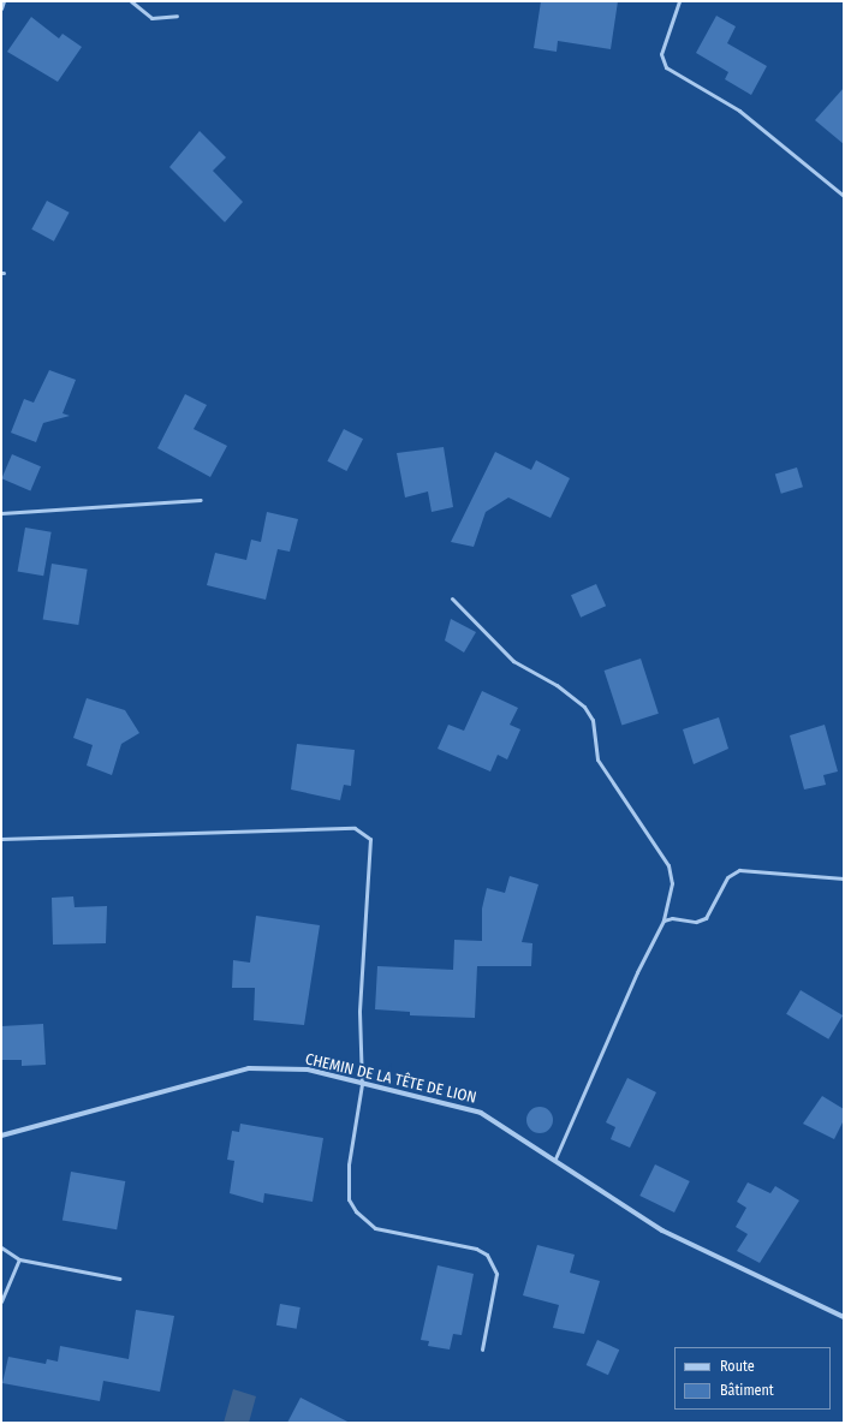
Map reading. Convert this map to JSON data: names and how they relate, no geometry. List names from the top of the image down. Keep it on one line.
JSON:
{"streets":{"street":["CHEMIN DE LA TÊTE DE LION"]},"legend":["Route","Bâtiment"]}
